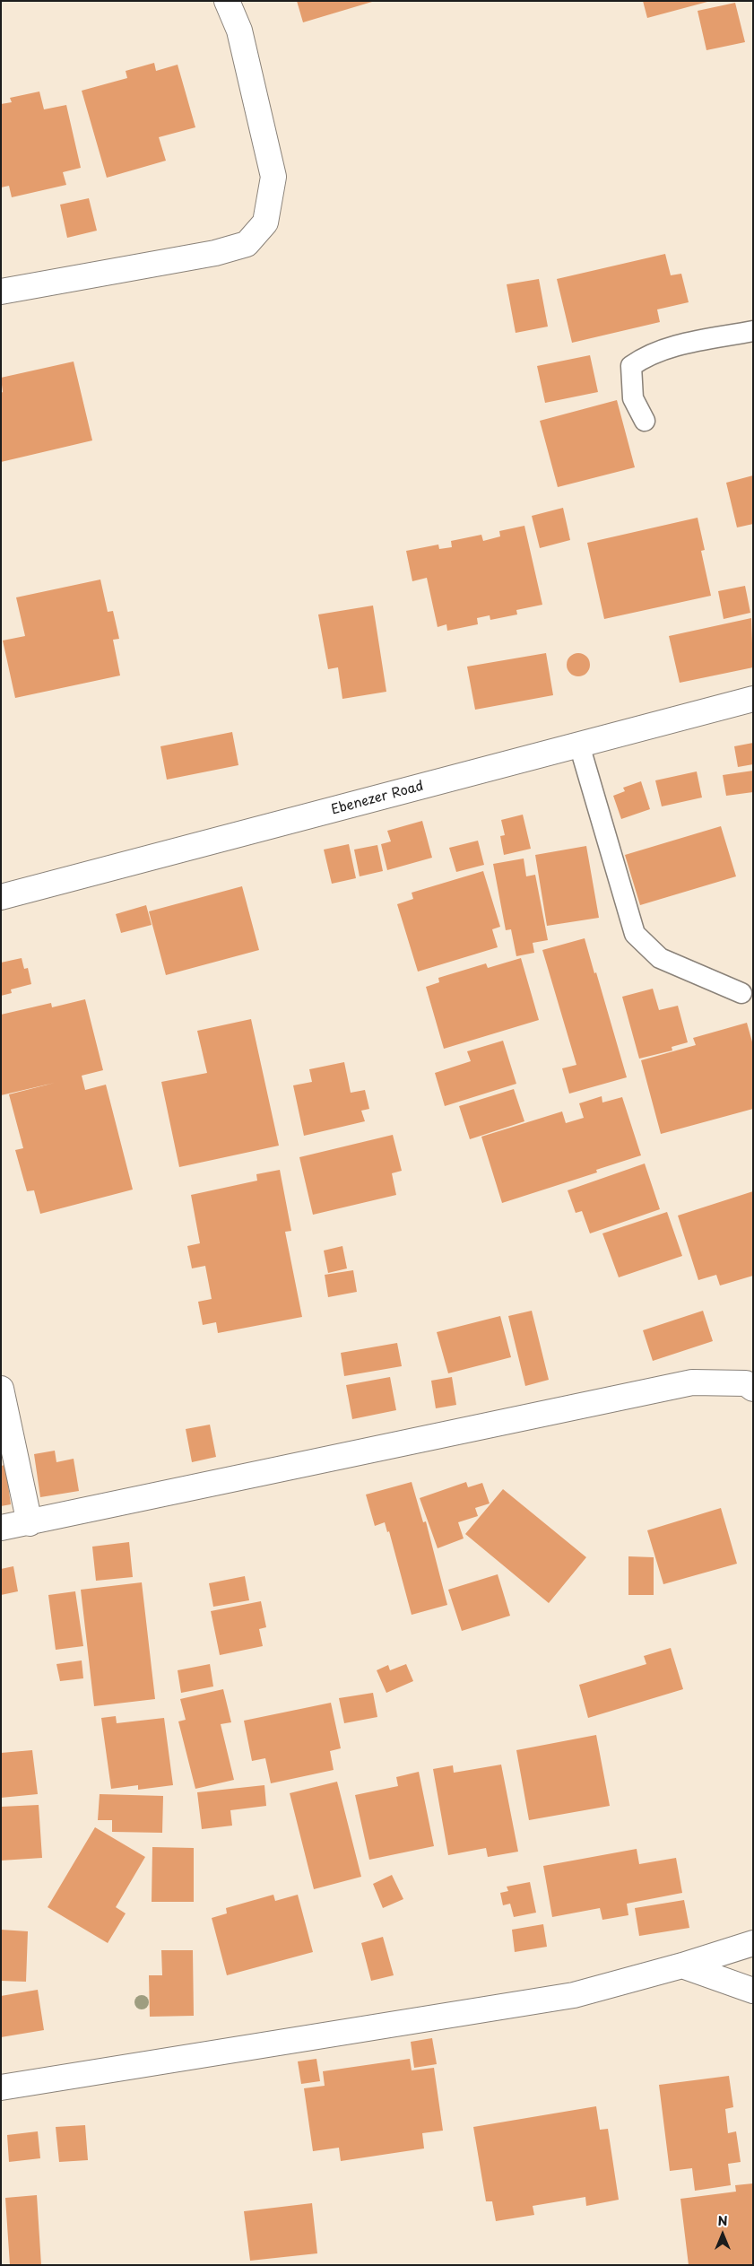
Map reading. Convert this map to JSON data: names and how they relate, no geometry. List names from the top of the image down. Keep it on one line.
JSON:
{"streets":{"street":["Ebenezer Road"]},"north":"top"}
